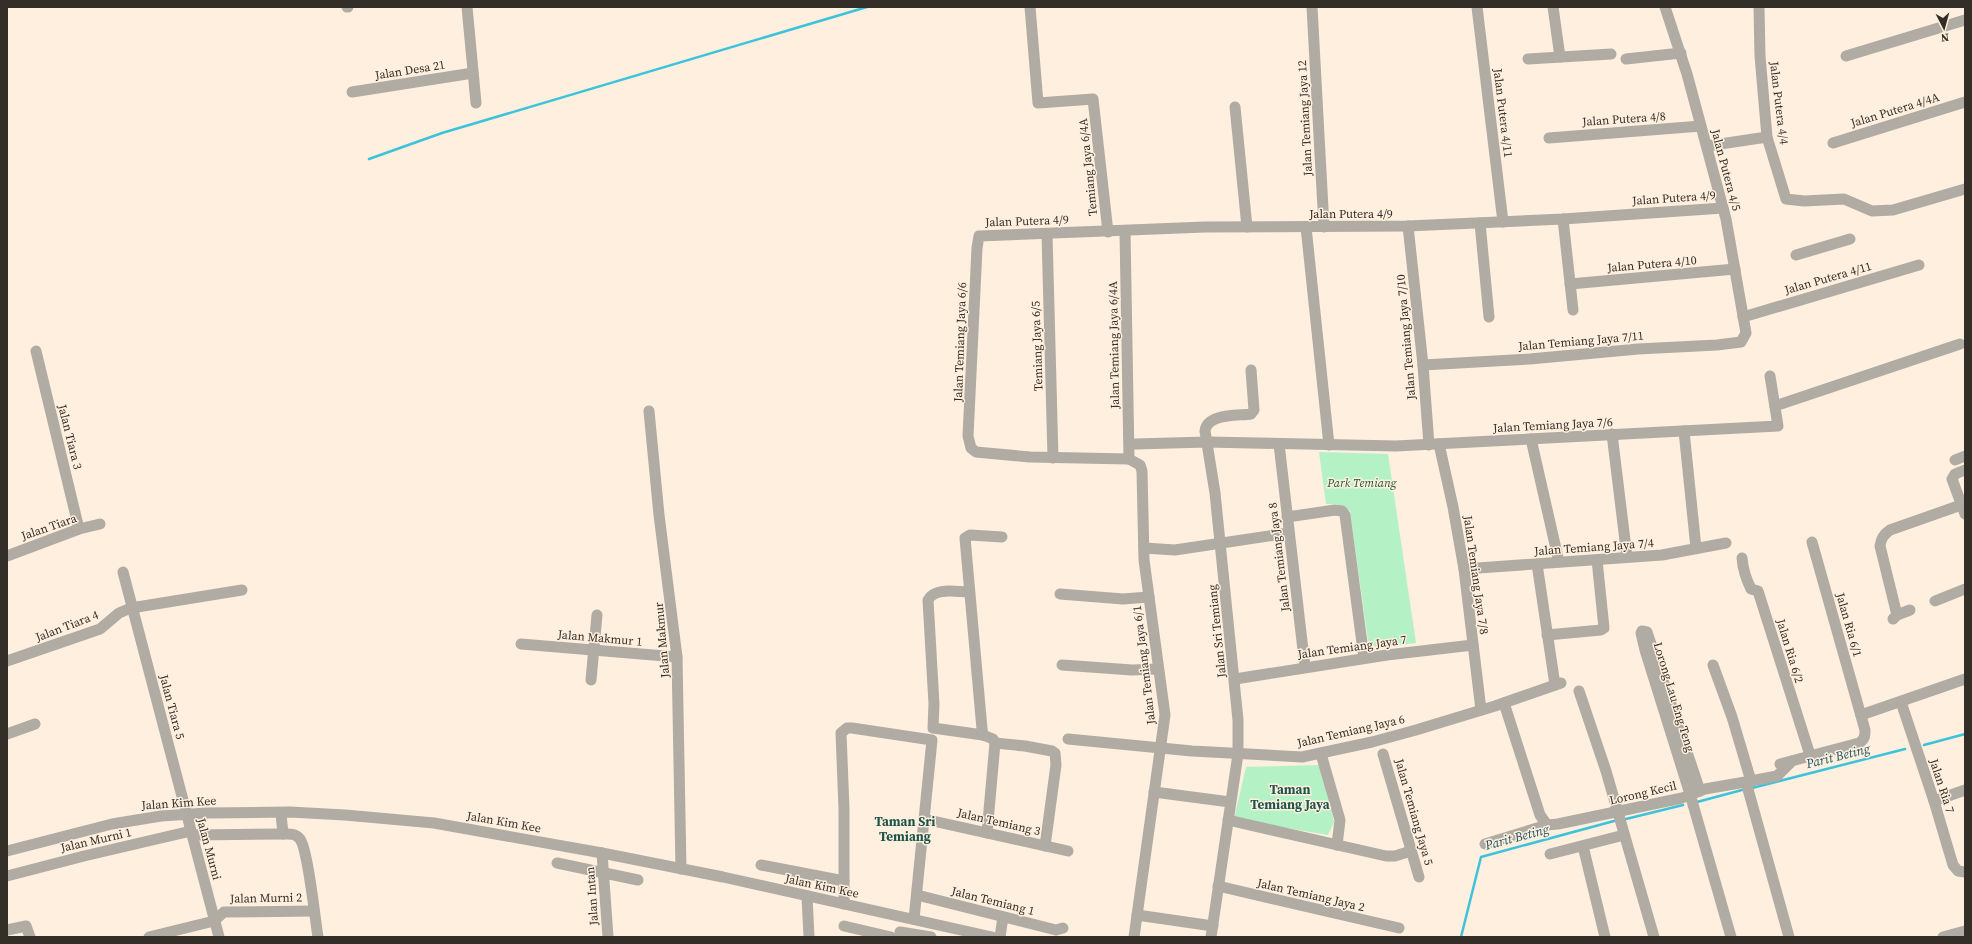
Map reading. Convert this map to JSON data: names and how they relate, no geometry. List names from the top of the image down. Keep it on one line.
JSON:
{"streets":{"street":["Jalan Desa 21","Jalan Putera 4/4","Jalan Putera 4/4A","Jalan Putera 4/11","Jalan Temiang Jaya 12","Jalan Putera 4/8","Temiang Jaya 6/4A","Jalan Putera 4/5","Jalan Putera 4/9","Jalan Putera 4/10","Jalan Temiang Jaya 7/10","Jalan Temiang Jaya 7/11","Jalan Temiang Jaya 6/6","Jalan Temiang Jaya 6/4A","Temiang Jaya 6/5","Jalan Temiang Jaya 7/6","Jalan Tiara 3","Jalan Tiara","Jalan Temiang Jaya 7/4","Jalan Temiang Jaya 8","Jalan Temiang Jaya 7/8","Jalan Ria 6/1","Jalan Tiara 4","Jalan Sri Temiang","Jalan Makmur 1","Jalan Makmur","Jalan Temiang Jaya 7","Jalan Ria 6/2","Jalan Temiang Jaya 6/1","Lorong Lau Eng Teng","Jalan Tiara 5","Jalan Temiang Jaya 6","Jalan Ria 7","Lorong Kecil","Jalan Kim Kee","Jalan Temiang Jaya 5","Jalan Temiang 3","Jalan Murni 1","Jalan Murni","Jalan Temiang Jaya 2","Jalan Intan","Jalan Murni 2","Jalan Temiang 1"]},"crossings":[["Jalan Putera 4/11","Jalan Putera 4/5"],["Jalan Putera 4/11","Jalan Putera 4/9"],["Jalan Temiang Jaya 12","Jalan Putera 4/9"],["Jalan Putera 4/8","Jalan Putera 4/5"],["Temiang Jaya 6/4A","Jalan Putera 4/9"],["Jalan Putera 4/5","Jalan Putera 4/9"],["Jalan Putera 4/5","Jalan Putera 4/10"],["Jalan Putera 4/5","Jalan Temiang Jaya 7/11"],["Jalan Putera 4/9","Jalan Temiang Jaya 7/10"],["Jalan Putera 4/9","Jalan Temiang Jaya 6/6"],["Jalan Putera 4/9","Jalan Temiang Jaya 6/4A"],["Jalan Putera 4/9","Temiang Jaya 6/5"],["Jalan Temiang Jaya 7/10","Jalan Temiang Jaya 7/11"],["Jalan Temiang Jaya 7/10","Jalan Temiang Jaya 7/6"],["Jalan Temiang Jaya 7/10","Jalan Temiang Jaya 7/8"],["Jalan Temiang Jaya 6/6","Temiang Jaya 6/5"],["Jalan Temiang Jaya 6/4A","Jalan Temiang Jaya 6/1"],["Jalan Temiang Jaya 7/6","Jalan Temiang Jaya 8"],["Jalan Temiang Jaya 7/6","Jalan Temiang Jaya 7/8"],["Jalan Temiang Jaya 7/6","Jalan Sri Temiang"],["Jalan Tiara 3","Jalan Tiara"],["Jalan Temiang Jaya 7/4","Jalan Temiang Jaya 7/8"],["Jalan Temiang Jaya 8","Jalan Temiang Jaya 7"],["Jalan Temiang Jaya 7/8","Jalan Temiang Jaya 7"],["Jalan Temiang Jaya 7/8","Jalan Temiang Jaya 6"],["Jalan Ria 6/1","Jalan Ria 6/2"],["Jalan Tiara 4","Jalan Tiara 5"],["Jalan Sri Temiang","Jalan Temiang Jaya 7"],["Jalan Sri Temiang","Jalan Temiang Jaya 6"],["Jalan Sri Temiang","Jalan Temiang Jaya 2"],["Jalan Makmur 1","Jalan Makmur"],["Jalan Makmur","Jalan Kim Kee"],["Jalan Temiang Jaya 6/1","Jalan Temiang Jaya 6"],["Lorong Lau Eng Teng","Lorong Kecil"],["Jalan Tiara 5","Jalan Kim Kee"],["Jalan Tiara 5","Jalan Murni"],["Jalan Kim Kee","Jalan Murni"],["Jalan Kim Kee","Jalan Intan"],["Jalan Murni 1","Jalan Murni"],["Jalan Murni 1","Jalan Murni 2"],["Jalan Murni","Jalan Murni 2"]],"districts":["Taman Temiang Jaya","Taman Sri Temiang"],"water":["Parit Beting"],"parks":["Park Temiang"],"north":"bottom"}
